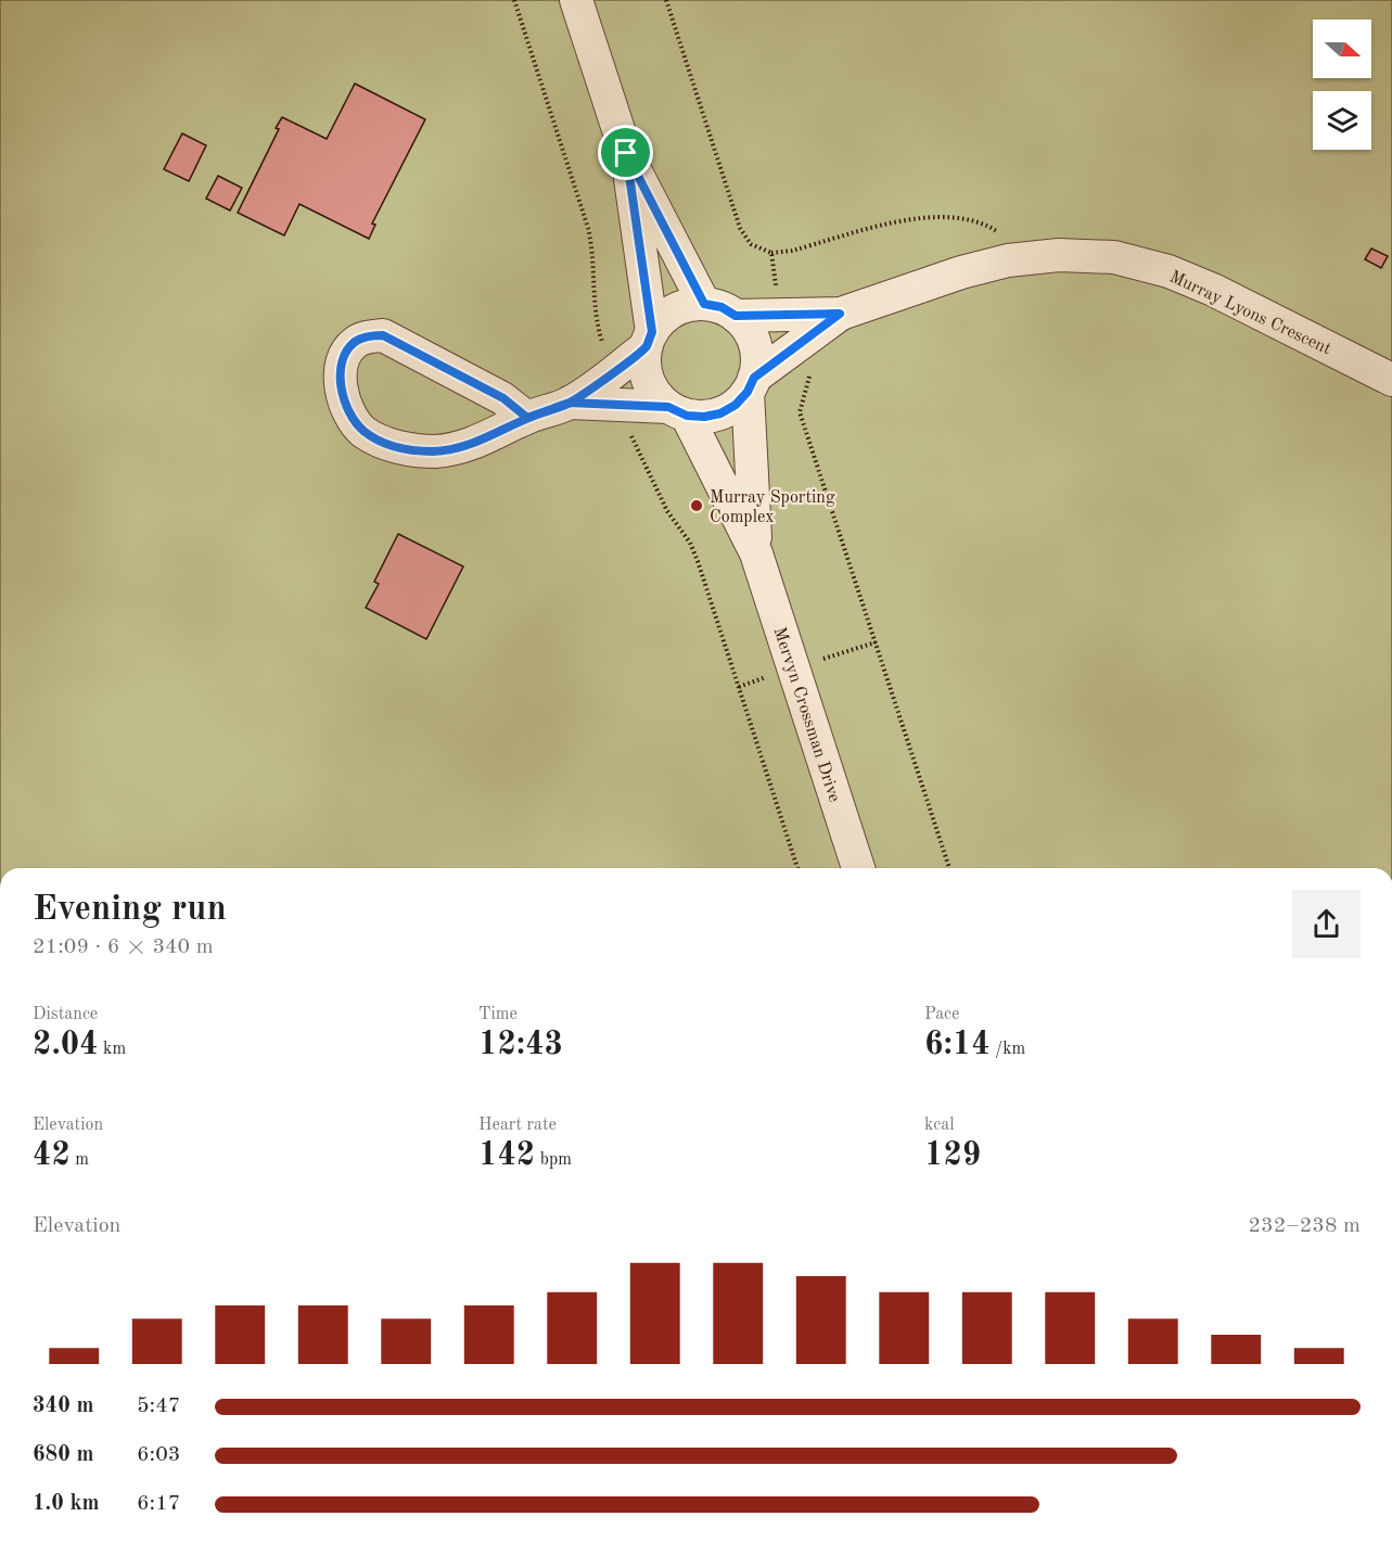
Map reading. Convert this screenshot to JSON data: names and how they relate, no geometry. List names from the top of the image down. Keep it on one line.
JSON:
{"streets":{"street":["Murray Lyons Crescent","Mervyn Crossman Drive"]},"crossings":[["Murray Lyons Crescent","Mervyn Crossman Drive"]],"places":["Murray Sporting Complex"],"north":"right","page":{"heading":["Evening run","21:09 · 6 × 340 m"],"stats":[["Distance","2.04 km"],["Time","12:43"],["Pace","6:14 /km"],["Elevation","42 m"],["Heart rate","142 bpm"],["kcal","129"]],"chart":["Elevation","232–238 m"],"list":[{"name":"340 m","note":"5:47"},{"name":"680 m","note":"6:03"},{"name":"1.0 km","note":"6:17"}]}}
